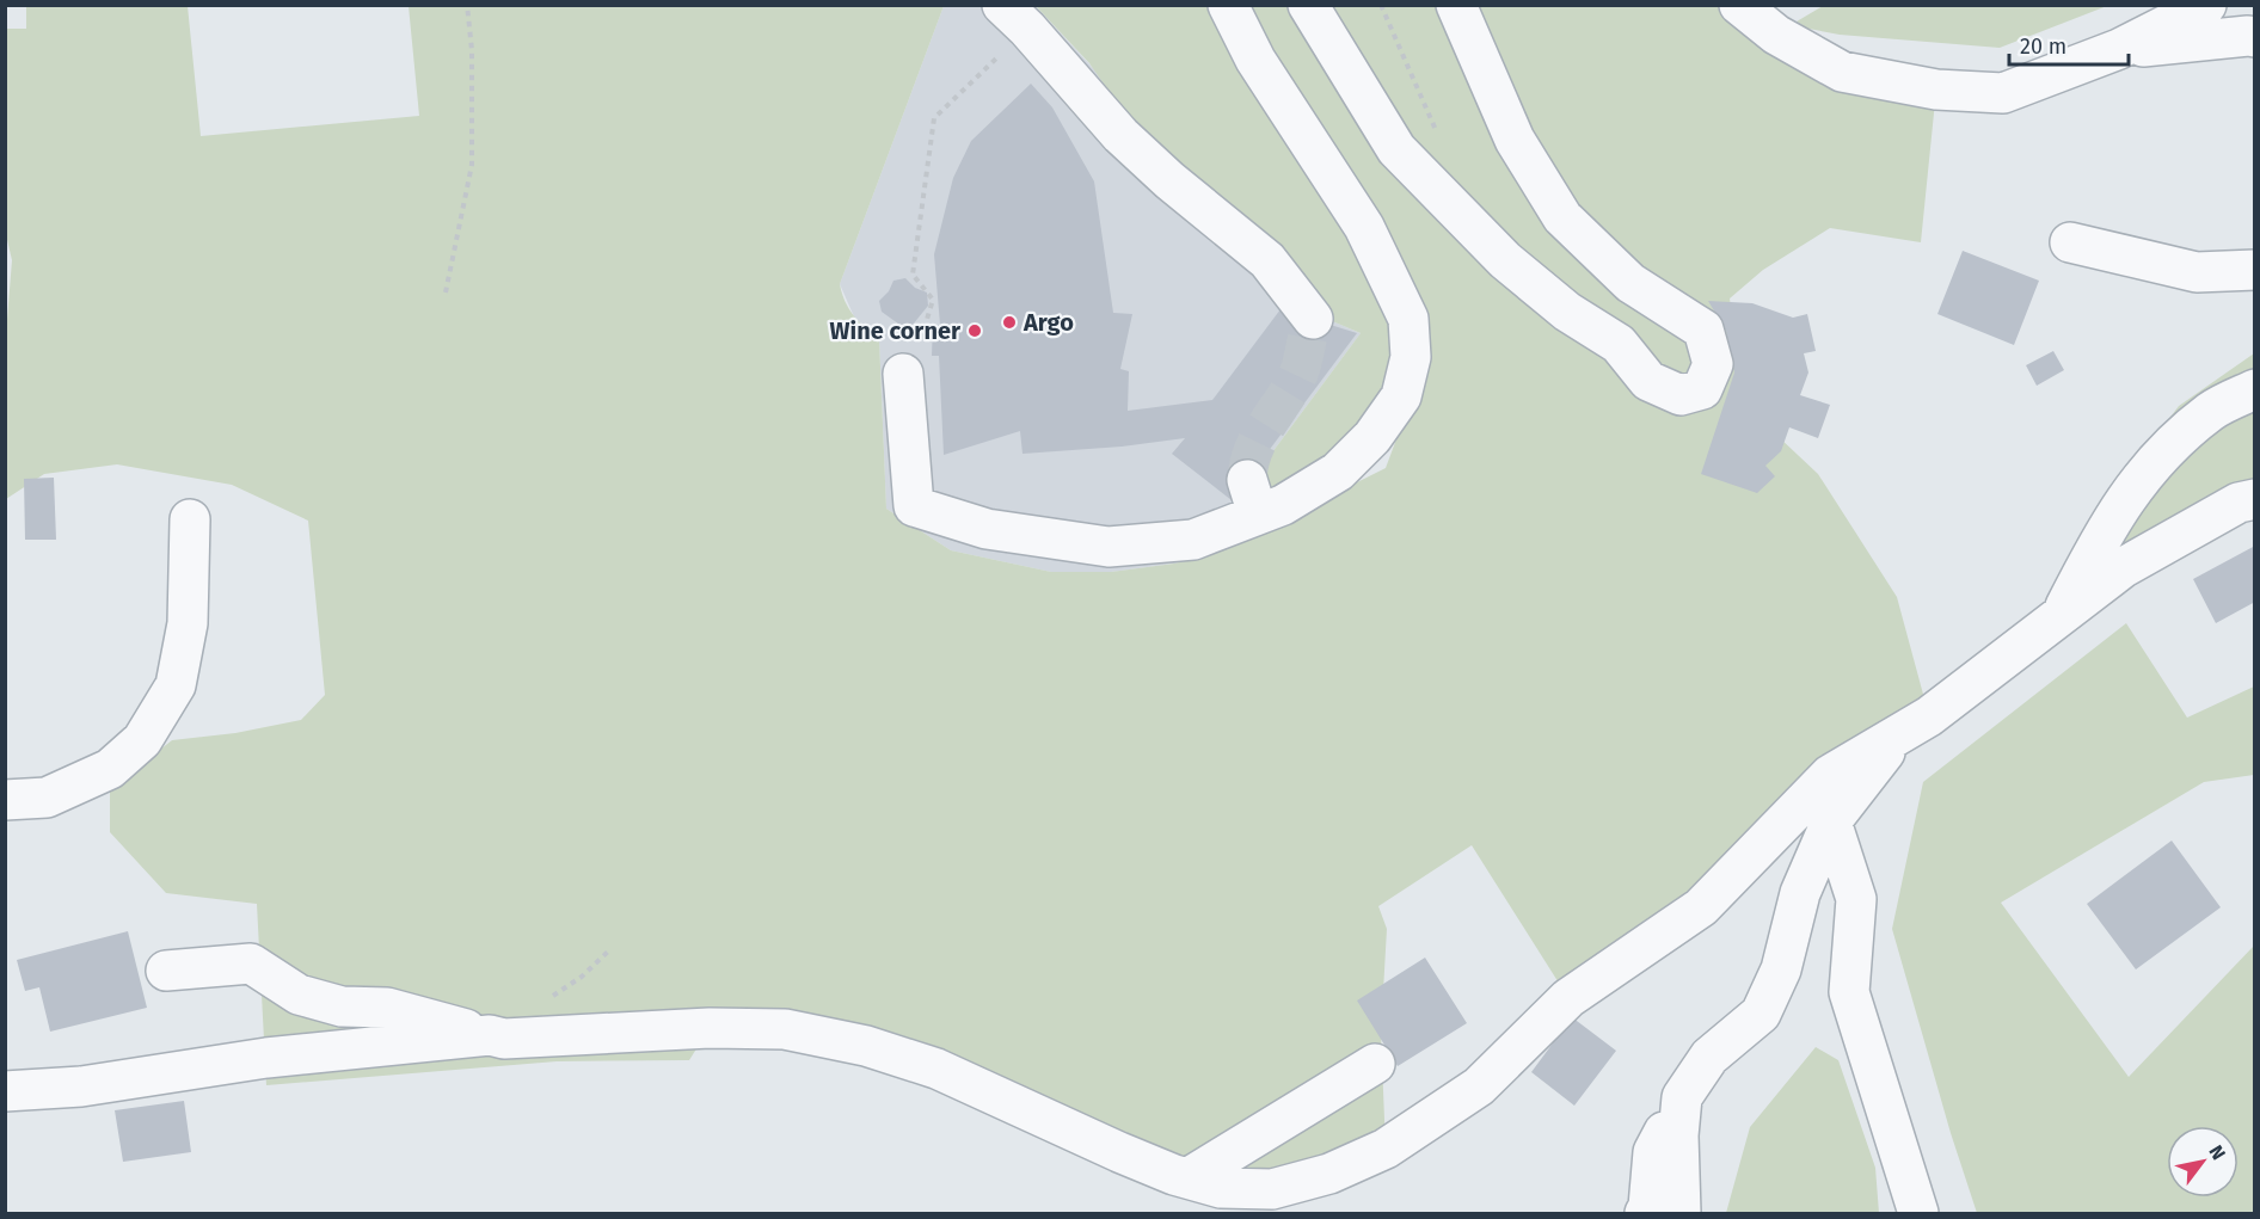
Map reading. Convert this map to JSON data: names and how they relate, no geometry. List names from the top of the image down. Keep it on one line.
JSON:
{"places":["Argo","Wine corner"],"scale_bar":"20 m","north":"top right"}
